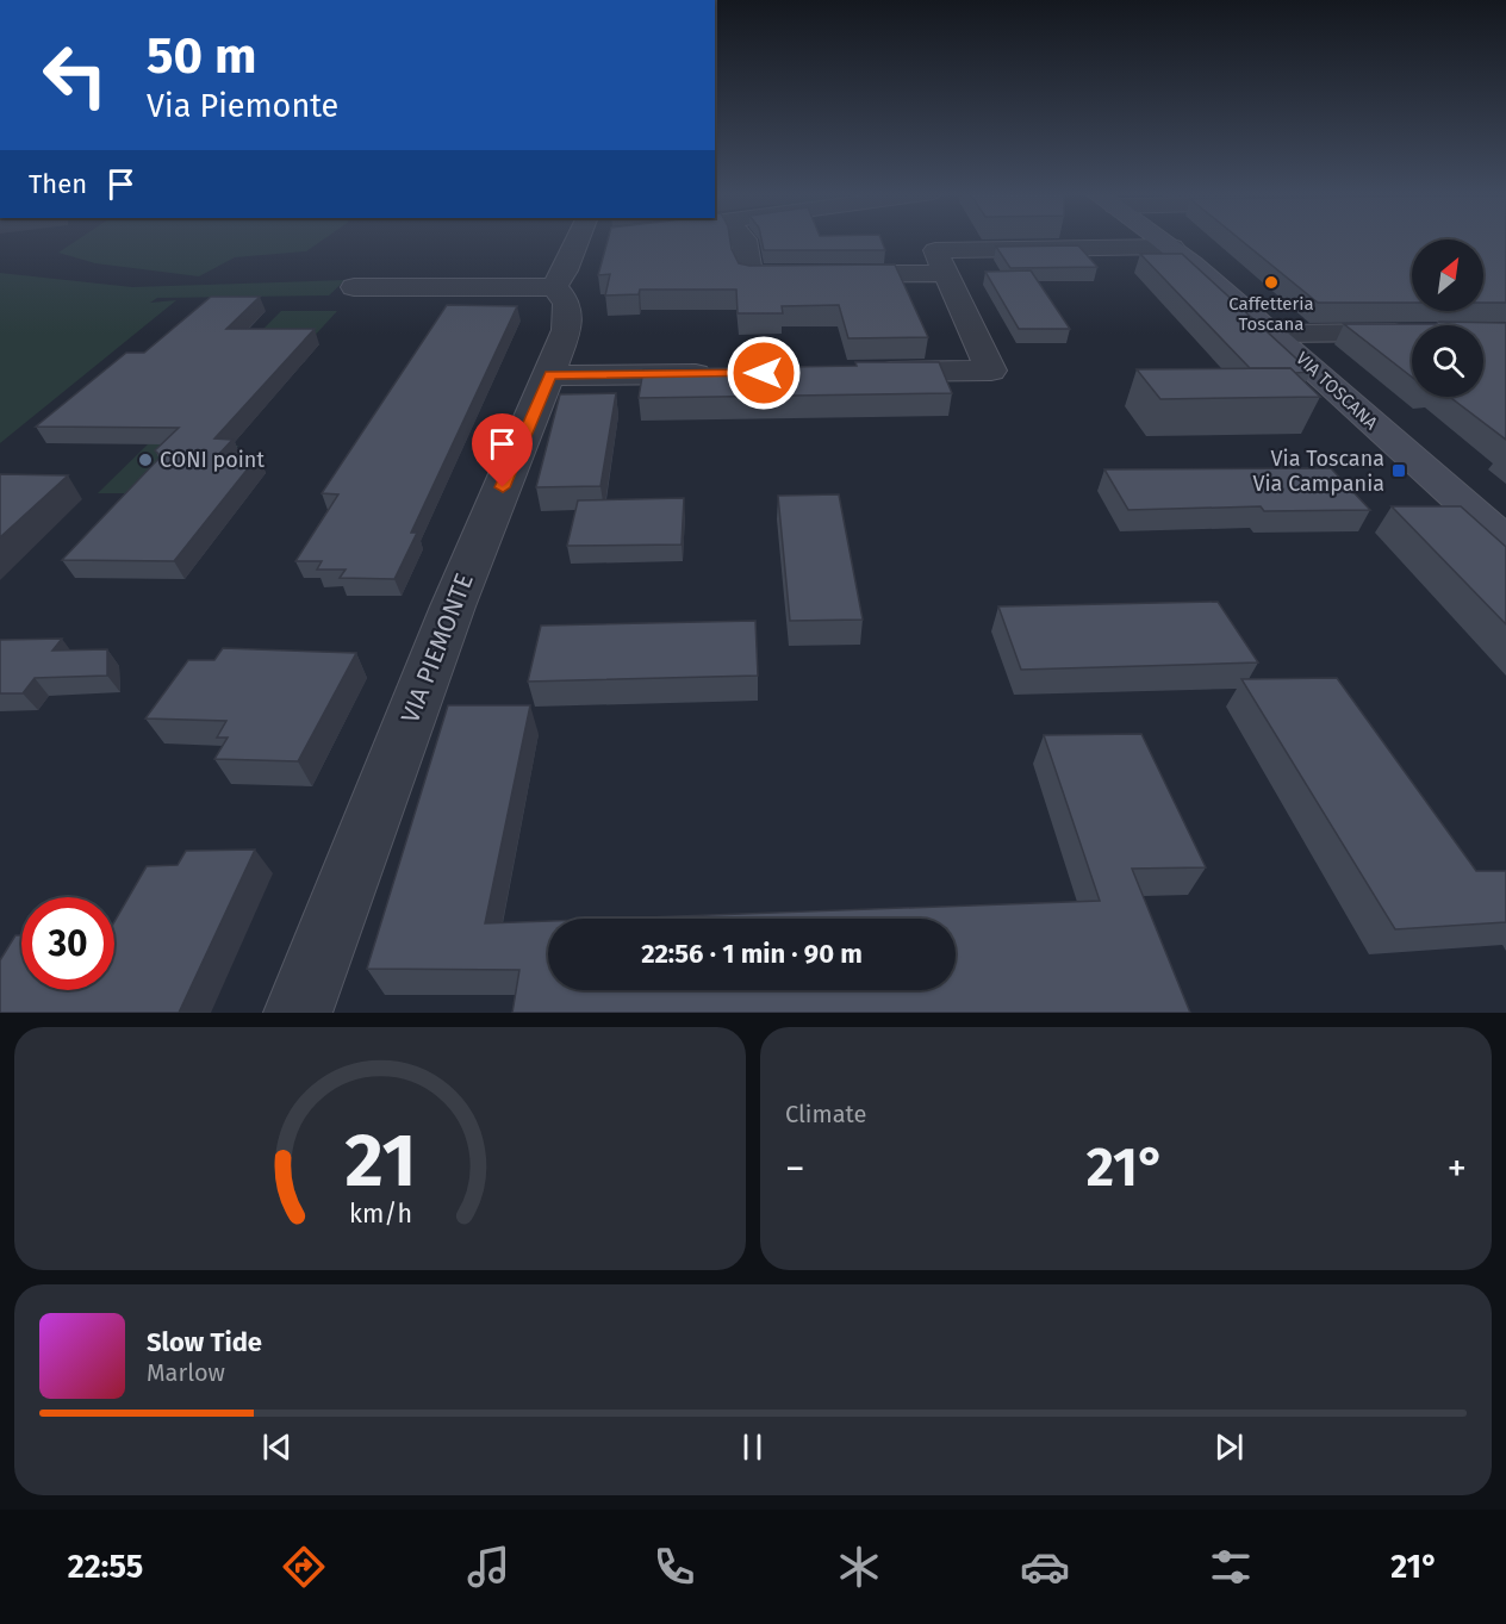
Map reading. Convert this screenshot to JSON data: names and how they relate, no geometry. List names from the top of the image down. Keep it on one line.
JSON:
{"streets":{"street":["VIA TOSCANA","VIA PIEMONTE"]},"places":{"other":["Caffetteria Toscana","CONI point"],"transit":["Via Toscana Via Campania"]},"north":"top right","page":{"turn":["50 m","Via Piemonte"],"then":"Then","limit":"30","trip":"22:56 · 1 min · 90 m","tile":"Climate","heat":["−","21°","+"],"song":["Slow Tide","Marlow"],"tabs":["22:55","21°"],"gauge":["21","km/h"]}}
